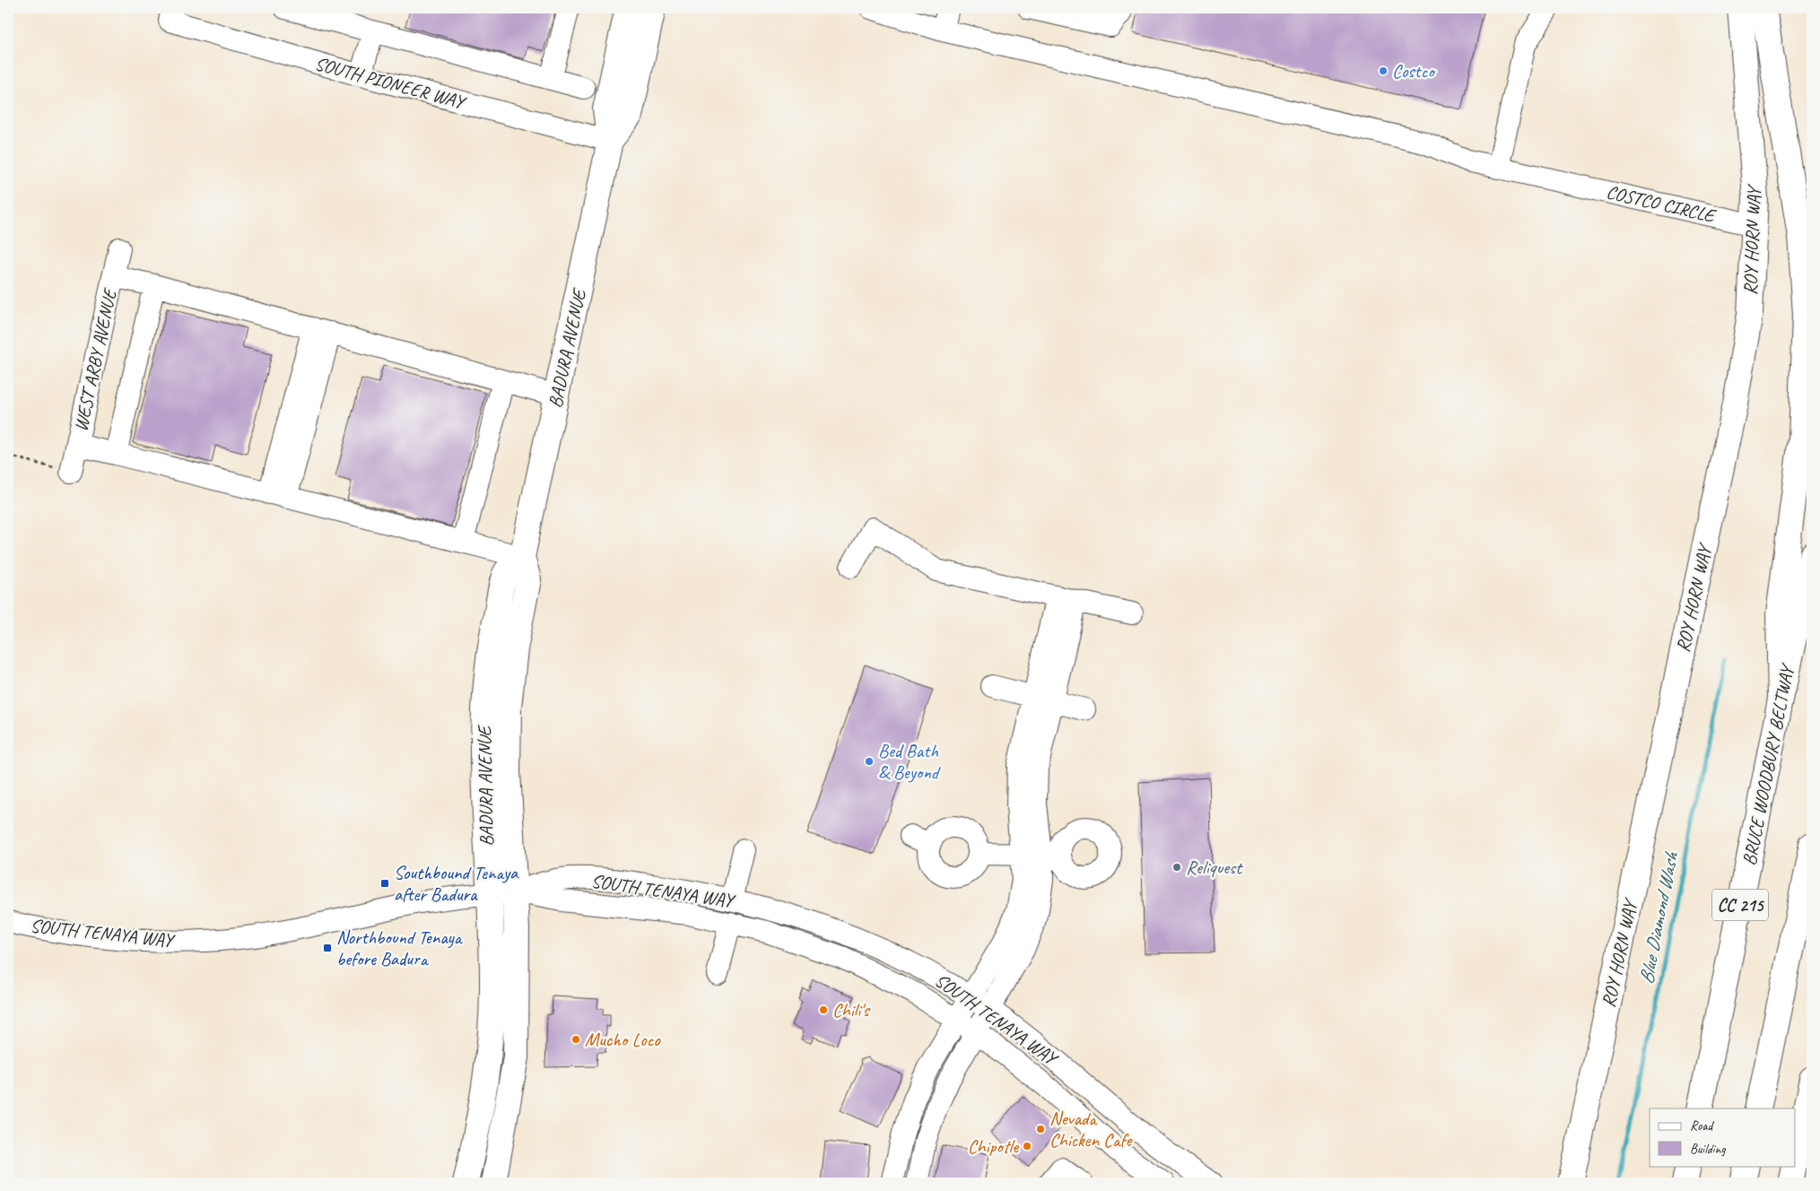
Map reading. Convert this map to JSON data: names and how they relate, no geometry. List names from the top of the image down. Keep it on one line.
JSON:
{"streets":{"main road":["ROY HORN WAY","BADURA AVENUE","BRUCE WOODBURY BELTWAY","CC 215"],"street":["SOUTH PIONEER WAY","COSTCO CIRCLE","WEST ARBY AVENUE","SOUTH TENAYA WAY"]},"crossings":[["SOUTH PIONEER WAY","BADURA AVENUE"],["COSTCO CIRCLE","ROY HORN WAY"],["BADURA AVENUE","SOUTH TENAYA WAY"]],"water":["Blue Diamond Wash"],"places":{"other":["Costco","Bed Bath & Beyond","Reliquest","Chili's","Mucho Loco","Nevada Chicken Cafe","Chipotle"],"transit":["Southbound Tenaya after Badura","Northbound Tenaya before Badura"]},"legend":["Road","Building"]}
